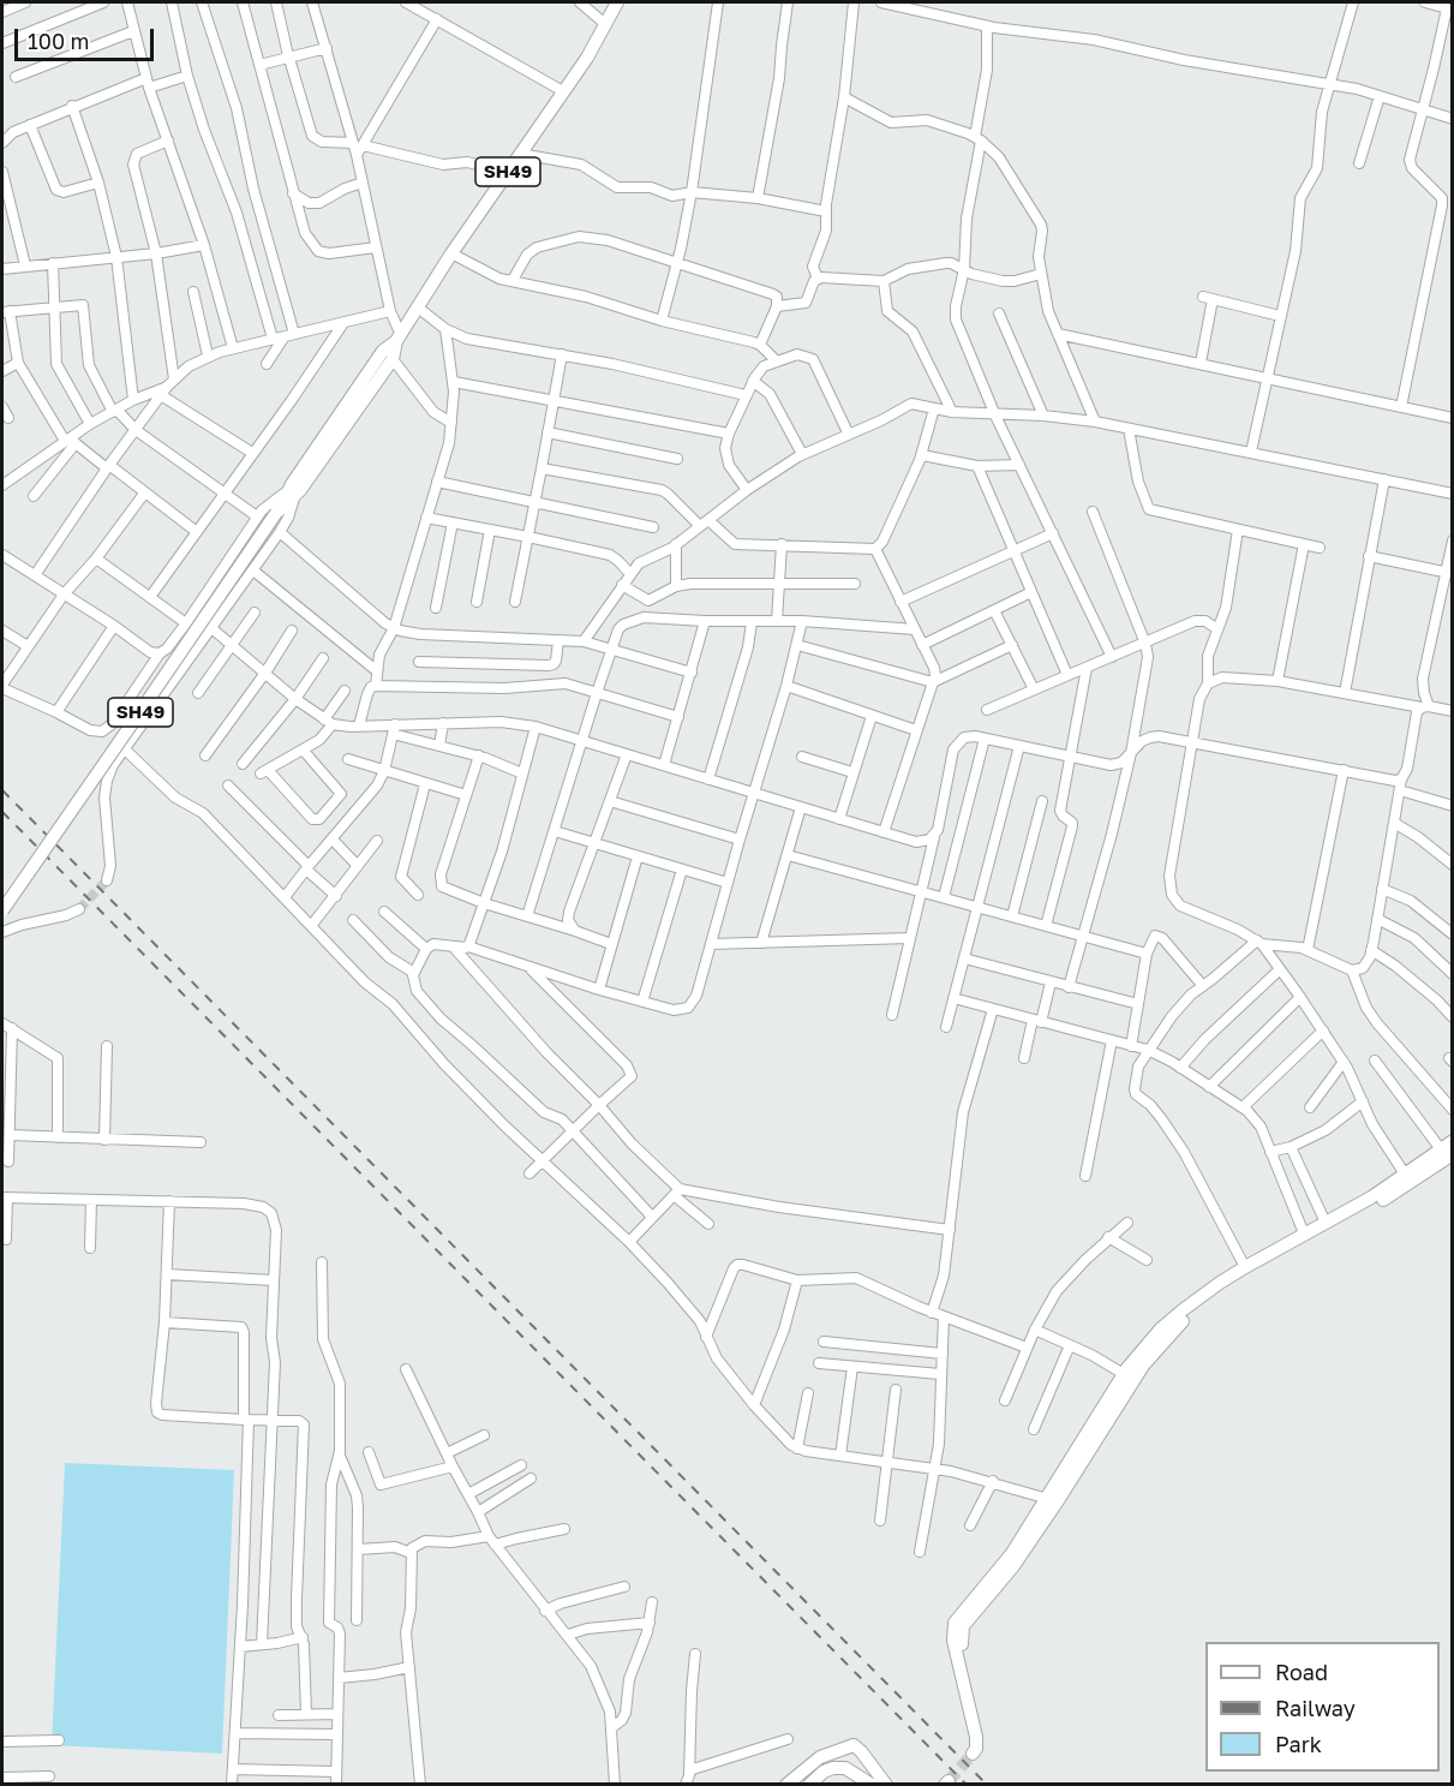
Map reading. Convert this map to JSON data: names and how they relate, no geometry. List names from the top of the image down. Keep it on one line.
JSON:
{"streets":{"main road":["SH49"]},"legend":["Road","Railway","Park"],"scale_bar":"100 m"}
